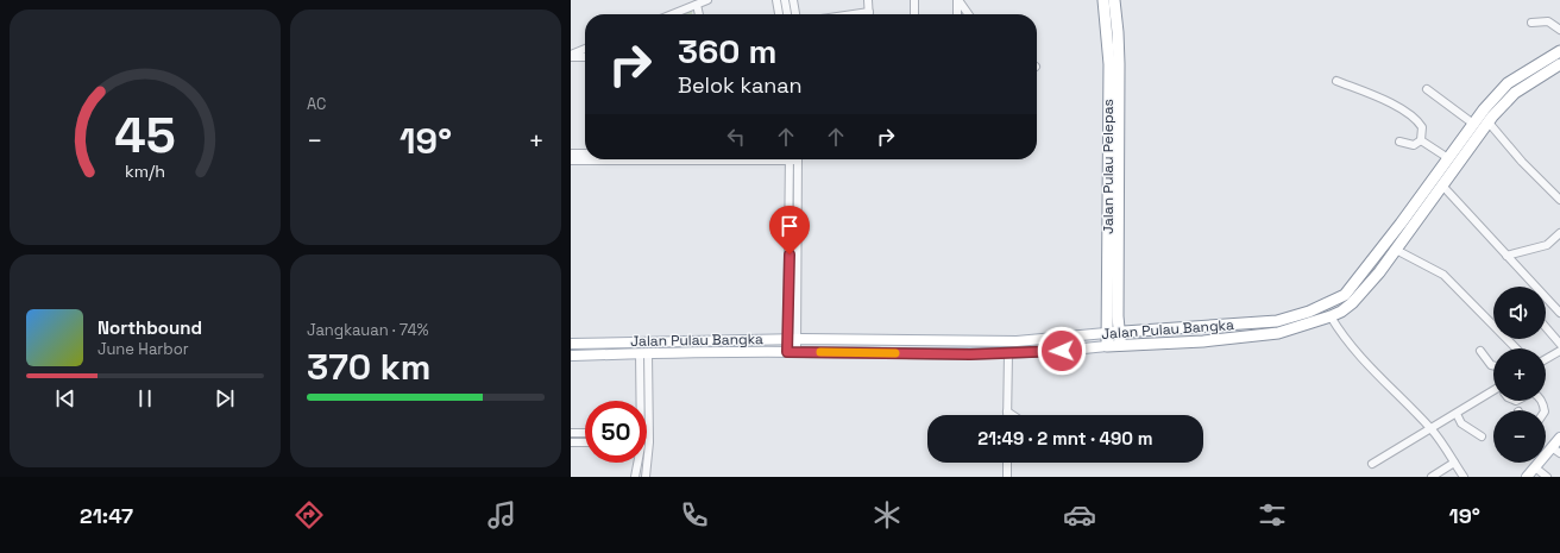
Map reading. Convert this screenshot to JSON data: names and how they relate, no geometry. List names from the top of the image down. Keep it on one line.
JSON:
{"streets":{"highway":["Jalan Pulau Pelepas","Jalan Pulau Bangka"]},"crossings":[["Jalan Pulau Pelepas","Jalan Pulau Bangka"]],"page":{"tile":["AC",["Jangkauan · 74%","370 km"]],"turn":["360 m","Belok kanan"],"heat":["−","19°","+"],"map_buttons":["+","−"],"song":["Northbound","June Harbor"],"limit":"50","trip":"21:49 · 2 mnt · 490 m","tabs":["21:47","19°"],"gauge":["45","km/h"]}}
